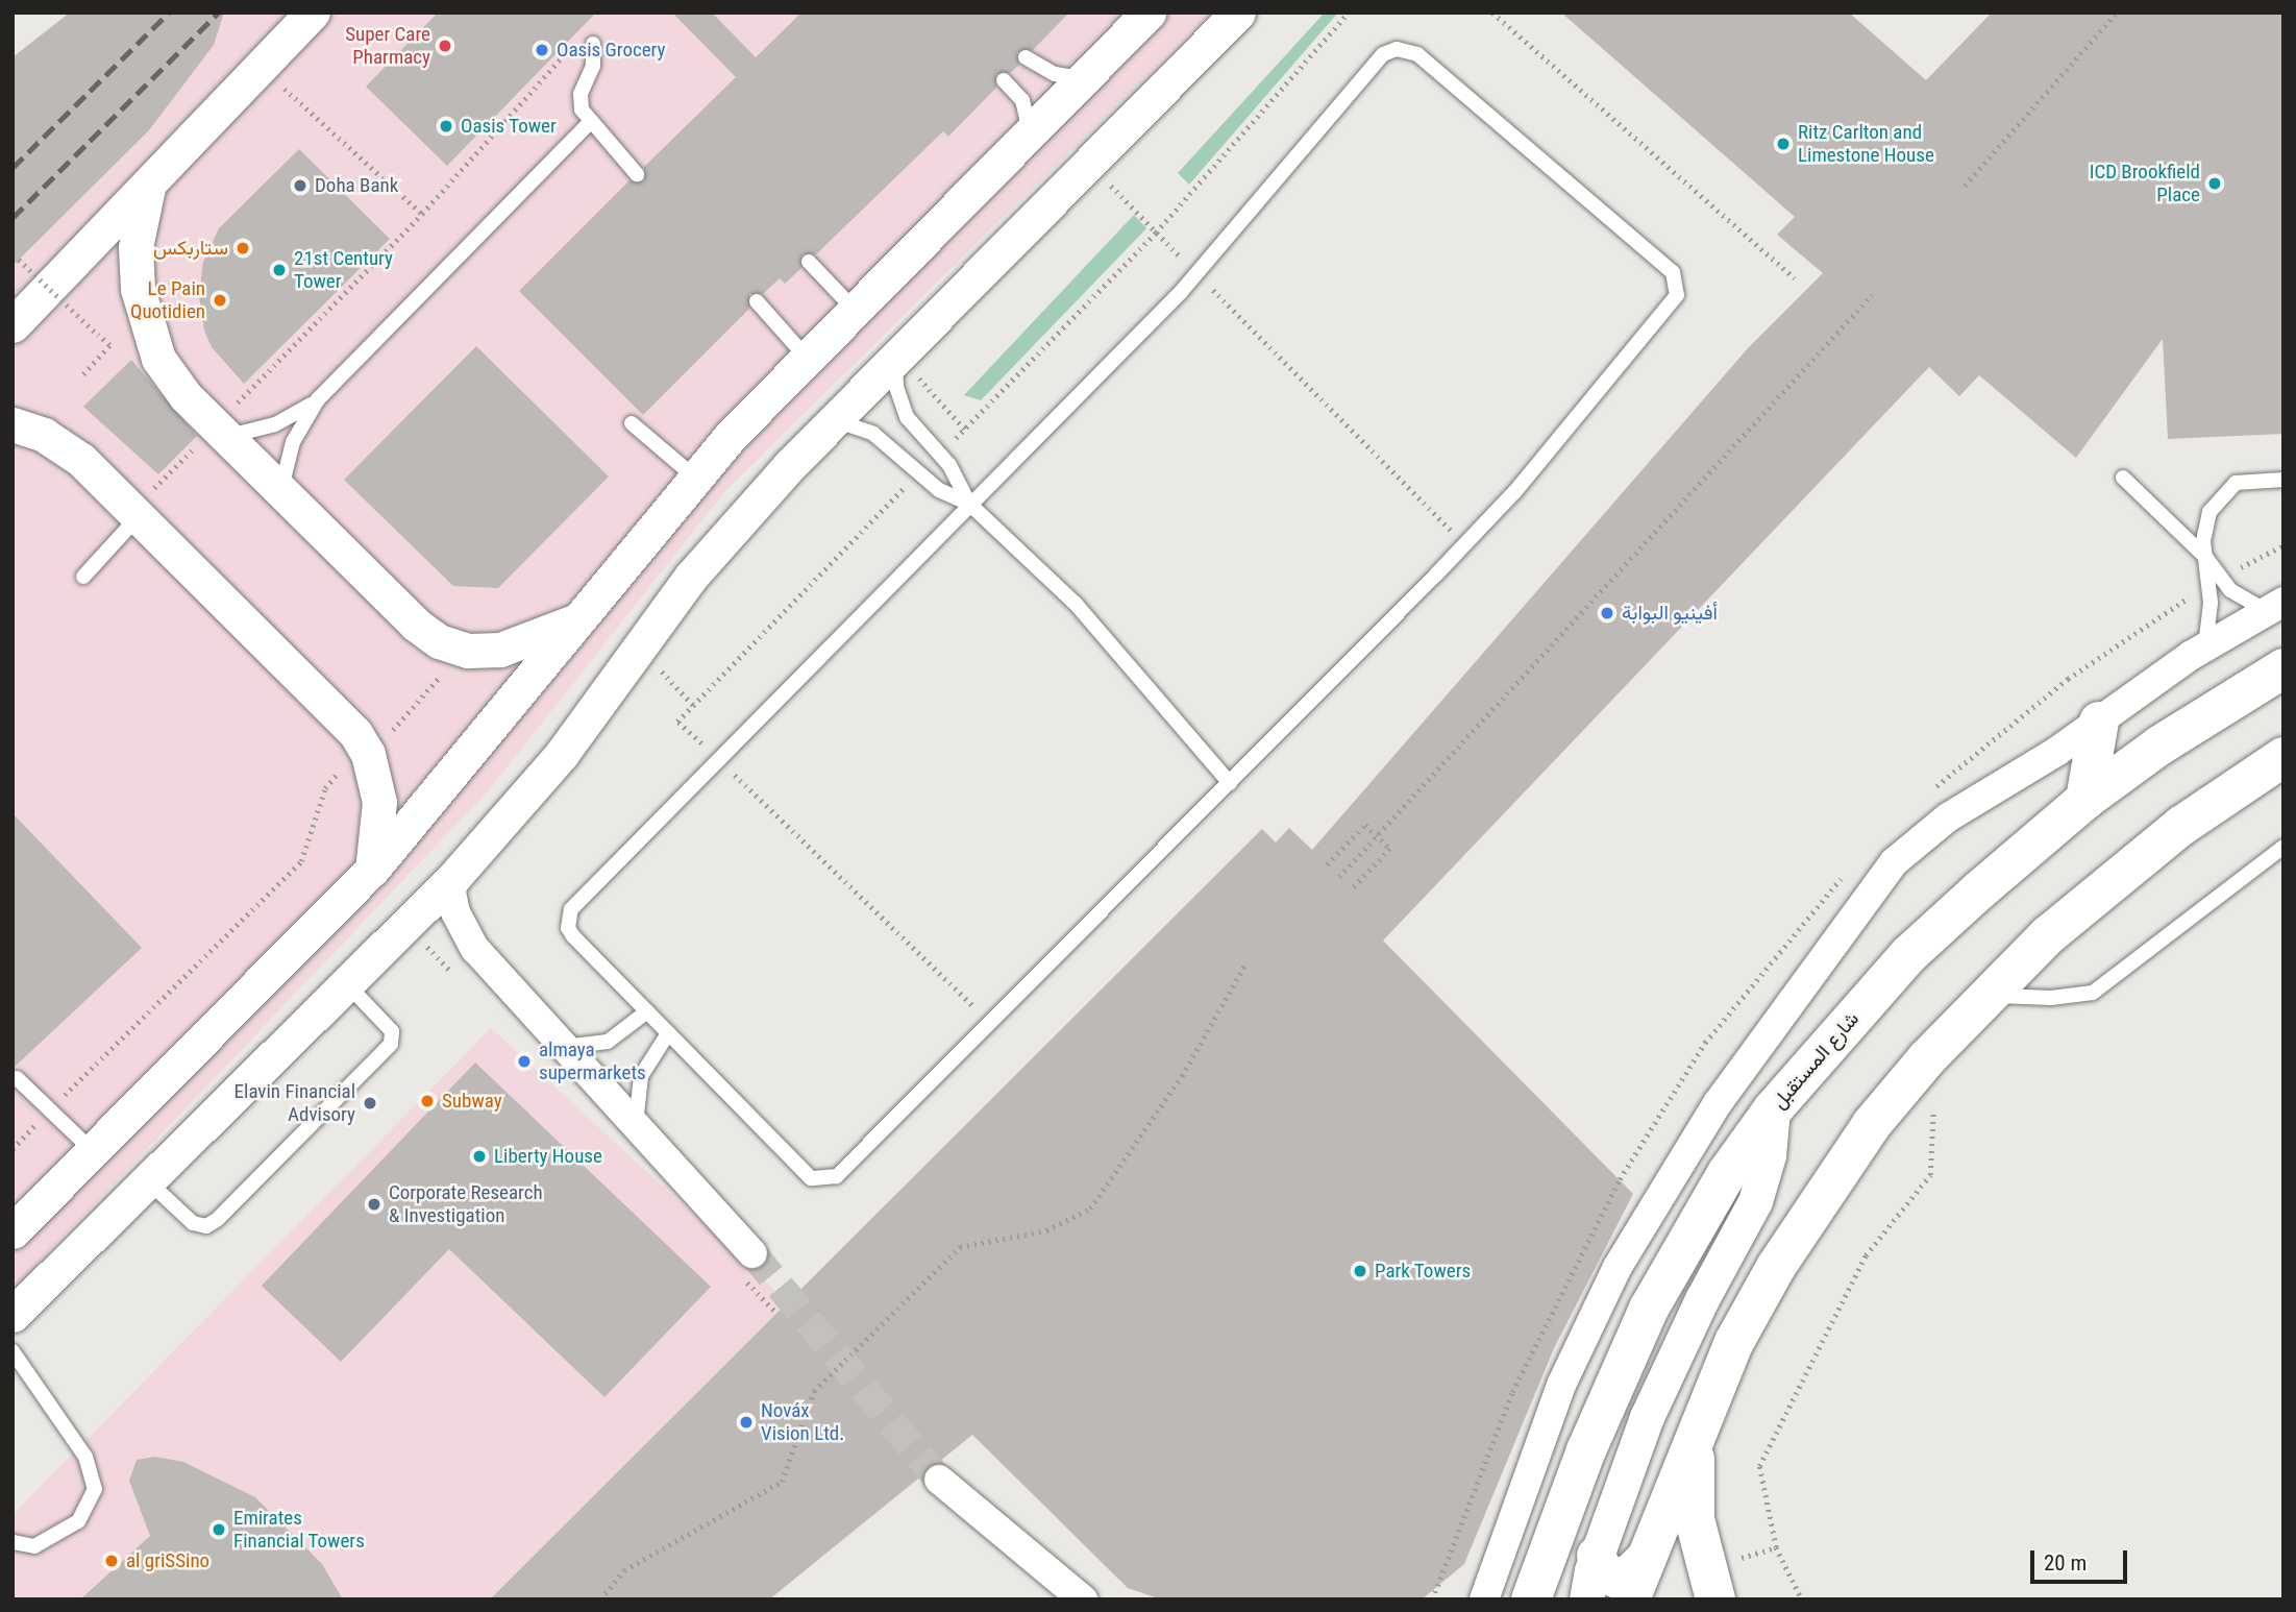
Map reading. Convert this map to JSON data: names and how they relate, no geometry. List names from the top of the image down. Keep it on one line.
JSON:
{"streets":{"main road":["شارع المستقبل"]},"places":["Super Care Pharmacy","Oasis Grocery","Oasis Tower","Ritz Carlton and Limestone House","ICD Brookfield Place","Doha Bank","ستاربكس","21st Century Tower","Le Pain Quotidien","أفينيو البوابة","almaya supermarkets","Subway","Elavin Financial Advisory","Liberty House","Corporate Research & Investigation","Park Towers","Nováx Vision Ltd.","Emirates Financial Towers","al griSSino"],"scale_bar":"20 m"}
